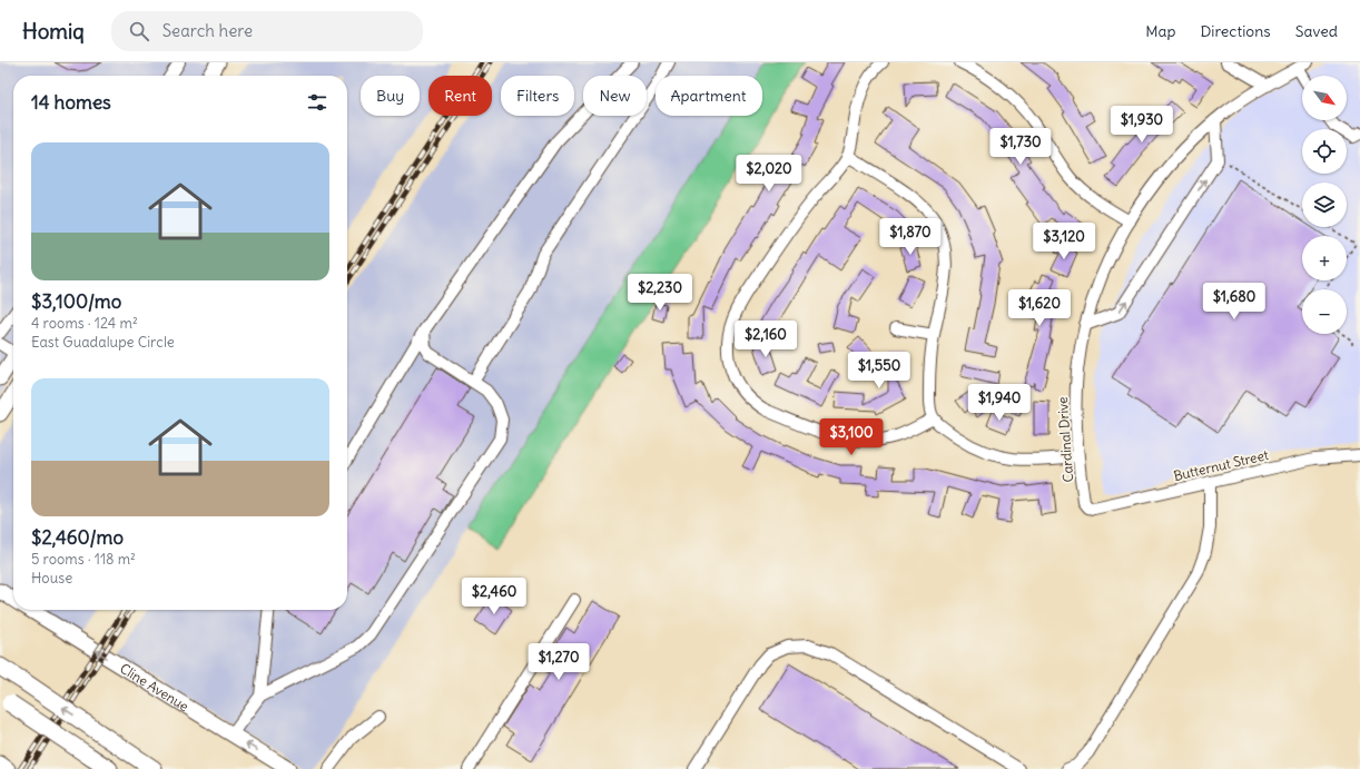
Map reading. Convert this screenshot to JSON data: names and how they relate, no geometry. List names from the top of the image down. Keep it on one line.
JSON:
{"streets":{"main road":["Cline Avenue"],"street":["Cardinal Drive","Butternut Street"]},"crossings":[["Cardinal Drive","Butternut Street"]],"one_way":["Cline Avenue"],"north":"bottom right","page":{"header":"Homiq","search":"Search here","nav":["Map","Directions","Saved"],"map_buttons":["+","−"],"chip":["Buy","Rent","Filters","New","Apartment"],"heading":"14 homes","price":["$1,930","$1,730","$2,020","$1,870","$3,120","$2,230","$1,680","$1,620","$2,160","$1,550","$1,940","$3,100","$2,460","$1,270"],"list":[{"name":"$3,100/mo","note":"4 rooms · 124 m² · East Guadalupe Circle"},{"name":"$2,460/mo","note":"5 rooms · 118 m² · House"}]}}
